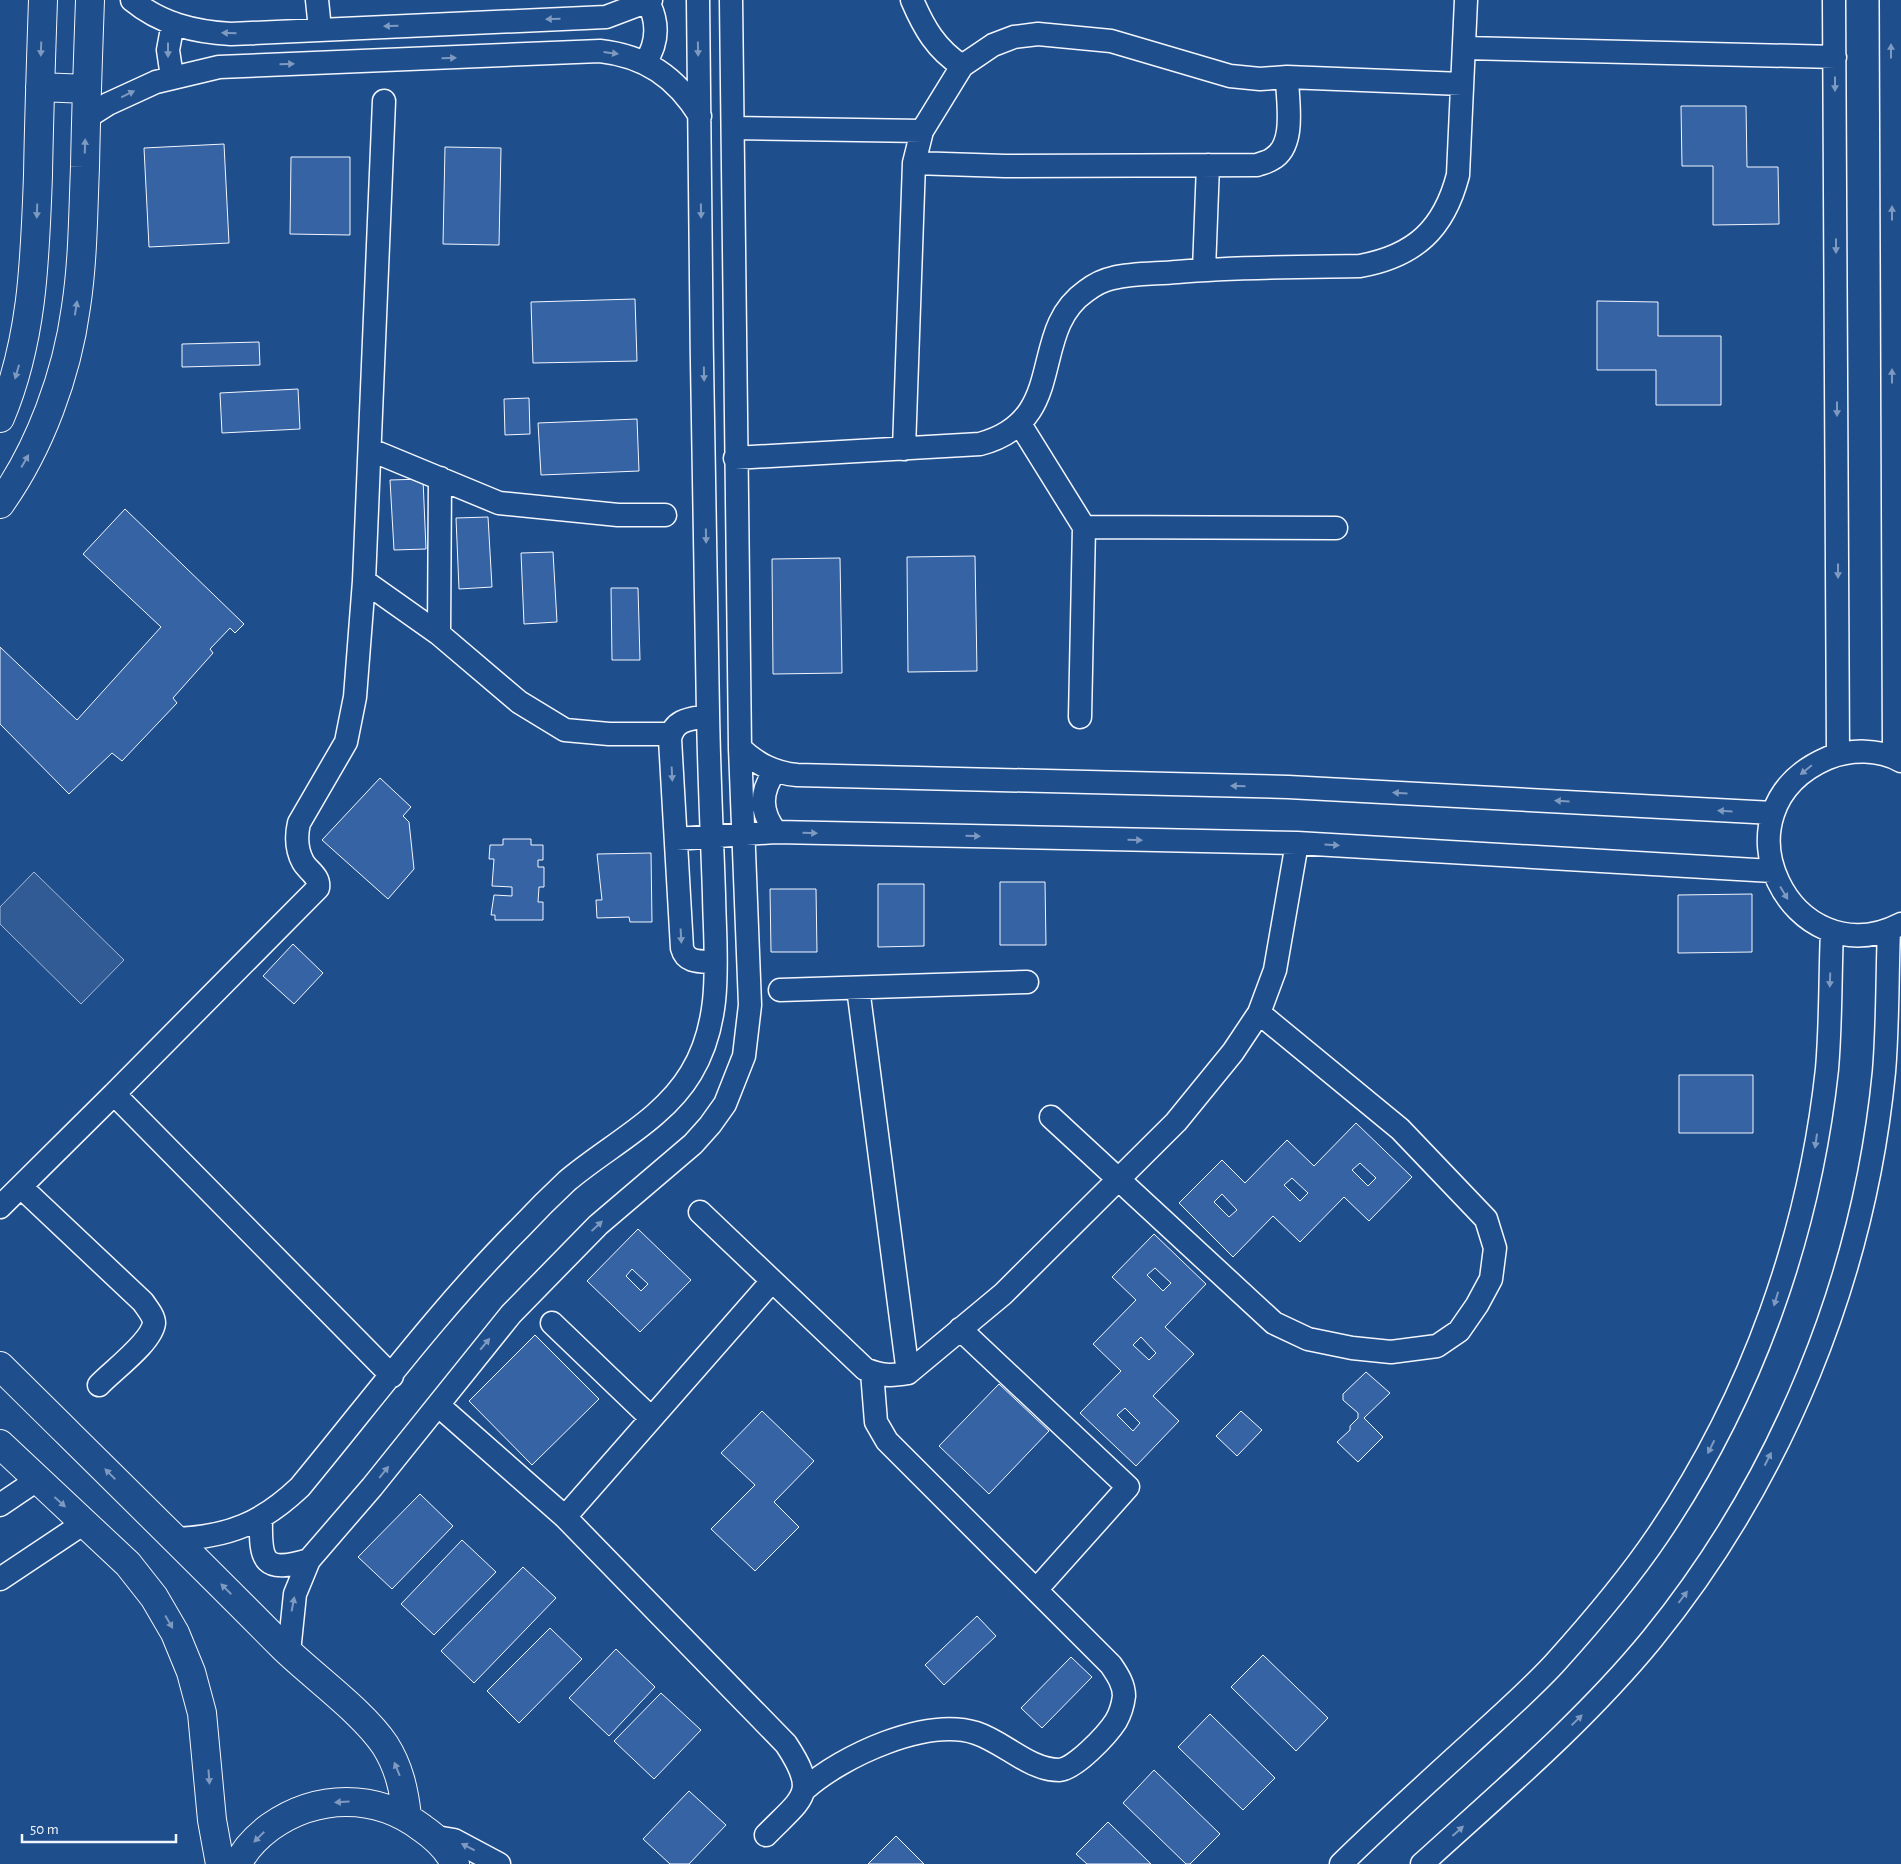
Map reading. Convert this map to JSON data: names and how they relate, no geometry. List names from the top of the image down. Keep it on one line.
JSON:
{"scale_bar":"50 m"}
